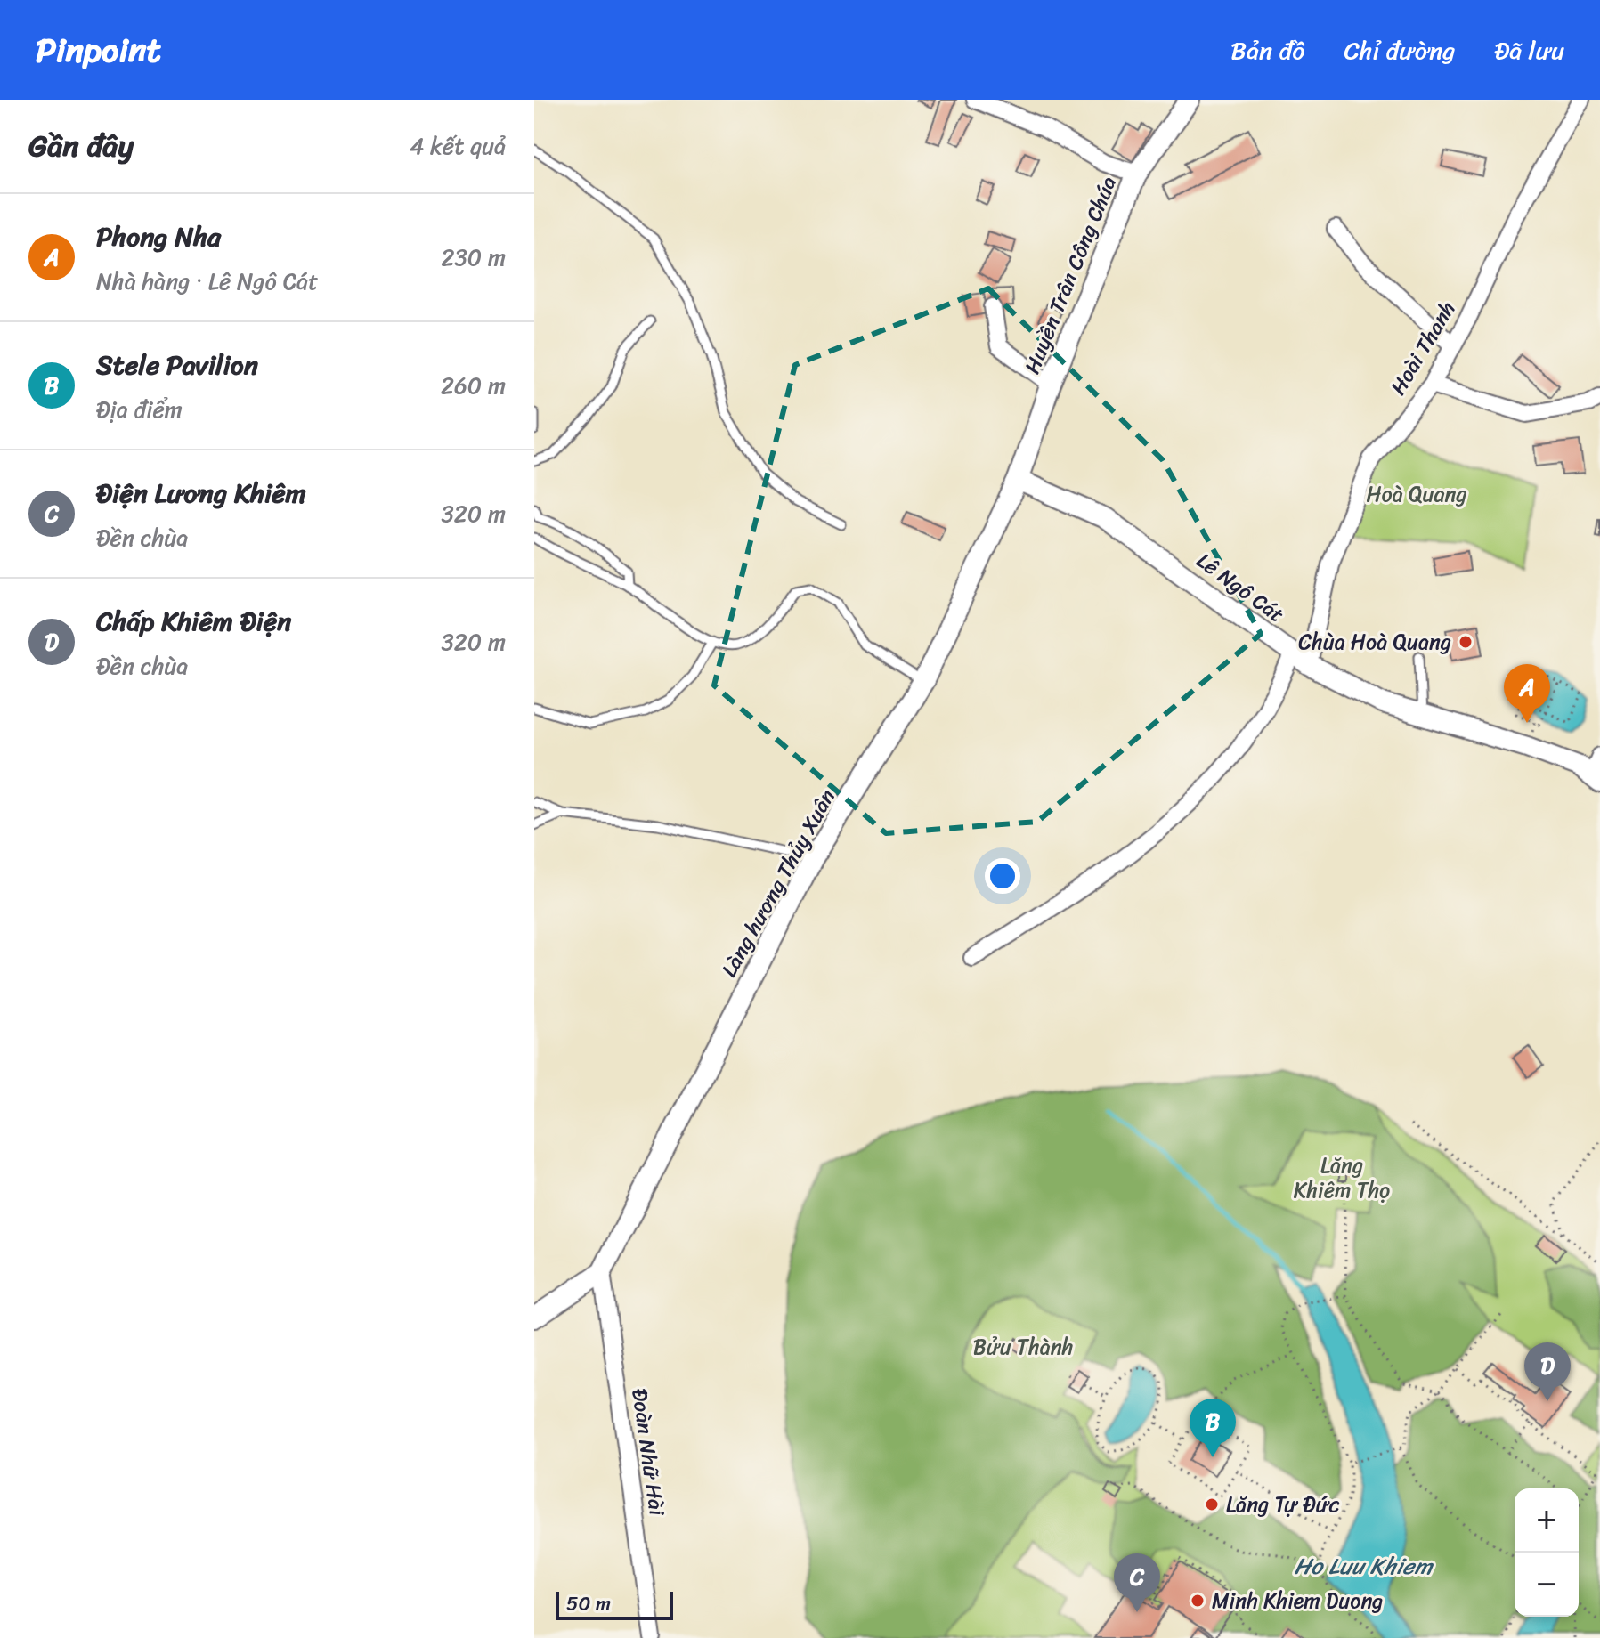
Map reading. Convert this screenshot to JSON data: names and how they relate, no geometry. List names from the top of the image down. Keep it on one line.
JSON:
{"streets":{"street":["Huyền Trân Công Chúa","Hoài Thanh","Lê Ngô Cát","Làng hương Thủy Xuân","Đoàn Nhữ Hài"]},"crossings":[["Huyền Trân Công Chúa","Lê Ngô Cát"],["Huyền Trân Công Chúa","Làng hương Thủy Xuân"],["Hoài Thanh","Lê Ngô Cát"],["Lê Ngô Cát","Làng hương Thủy Xuân"],["Làng hương Thủy Xuân","Đoàn Nhữ Hài"]],"water":["Ho Luu Khiem"],"parks":["Hoà Quang","Lăng Khiêm Thọ","Bửu Thành"],"places":["Chùa Hoà Quang","Lăng Tự Đức","Minh Khiem Duong"],"scale_bar":"50 m","page":{"header":"Pinpoint","nav":["Bản đồ","Chỉ đường","Đã lưu"],"heading":["Gần đây","4 kết quả"],"list":[{"mark":"A","name":"Phong Nha","note":"Nhà hàng · Lê Ngô Cát","value":"230 m"},{"mark":"B","name":"Stele Pavilion","note":"Địa điểm","value":"260 m"},{"mark":"C","name":"Điện Lương Khiêm","note":"Đền chùa","value":"320 m"},{"mark":"D","name":"Chấp Khiêm Điện","note":"Đền chùa","value":"320 m"}],"pins":["A","D","B","C"],"map_buttons":["+","−"],"scale":"50 m"}}
